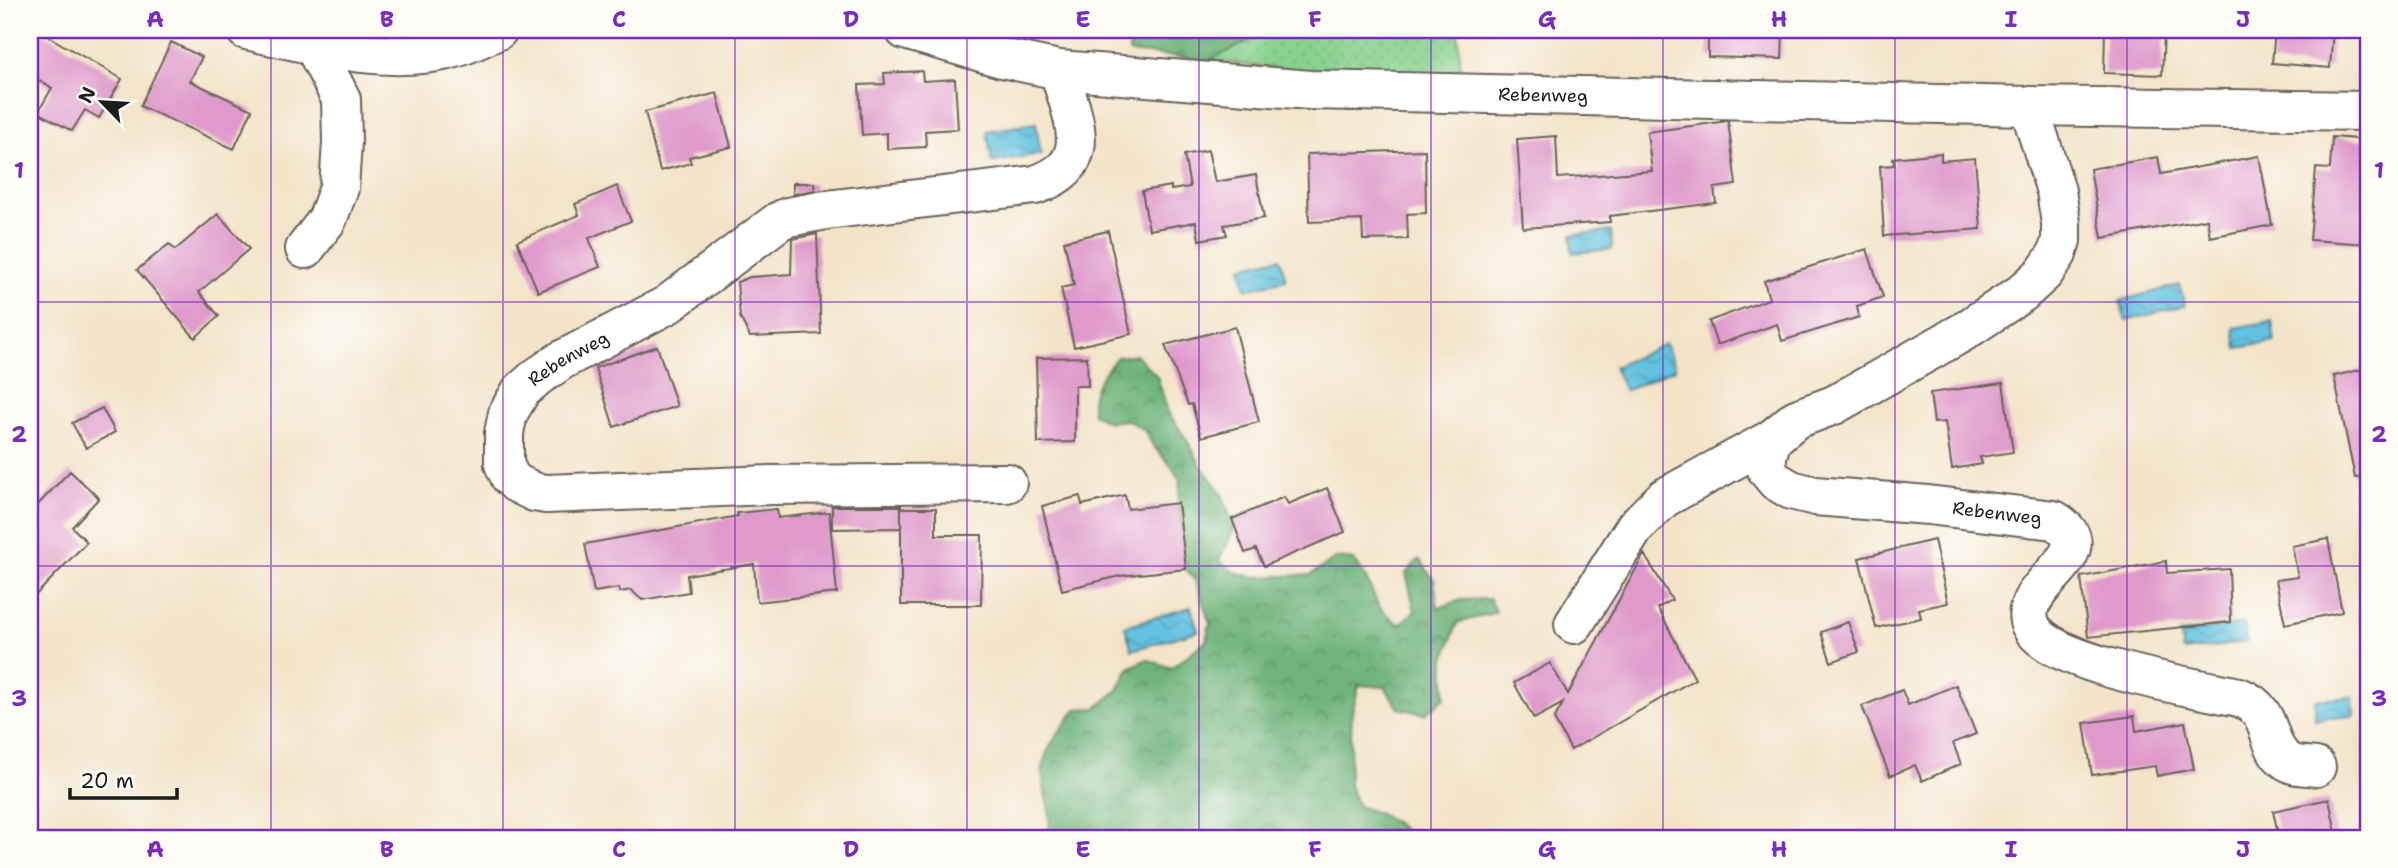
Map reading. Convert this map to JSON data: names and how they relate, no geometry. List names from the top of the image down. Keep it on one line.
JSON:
{"streets":{"street":["Rebenweg"]},"scale_bar":"20 m","north":"top left","grid":{"columns":["A","B","C","D","E","F","G","H","I","J"],"rows":["1","2","3"]}}
